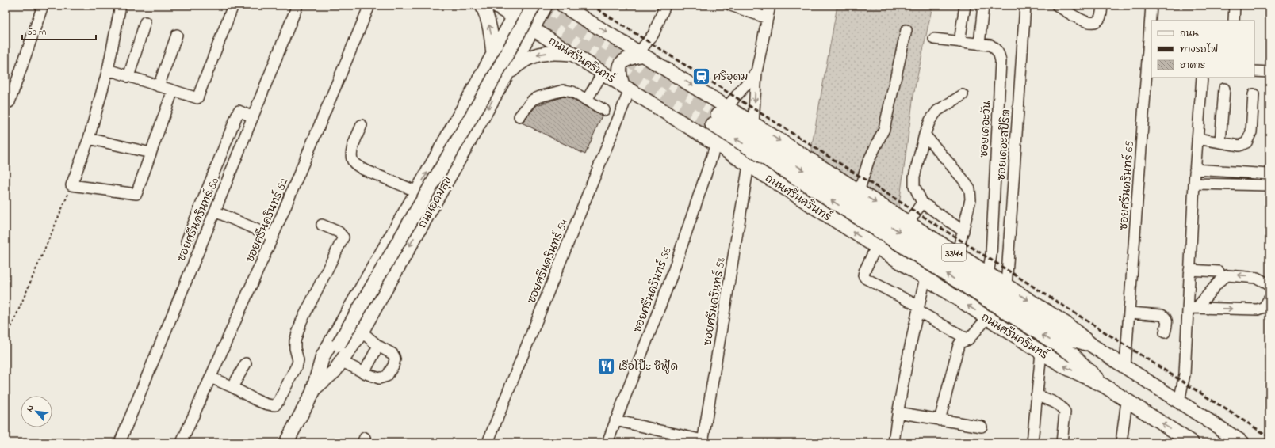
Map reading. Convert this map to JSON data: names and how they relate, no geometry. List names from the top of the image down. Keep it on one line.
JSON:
{"streets":{"main road":["ถนนศรีนครินทร์","ถนนอุดมสุข","3344"],"street":["ซอยเดอะวัน","ซอยเดอะสปิริต","ซอยศรีนครินทร์ 65","ซอยศรีนครินทร์ 50","ซอยศรีนครินทร์ 52","ซอยศรีนครินทร์ 54","ซอยศรีนครินทร์ 56","ซอยศรีนครินทร์ 58"]},"crossings":[["ถนนศรีนครินทร์","ซอยเดอะวัน"],["ถนนศรีนครินทร์","ซอยเดอะสปิริต"],["ถนนศรีนครินทร์","ซอยศรีนครินทร์ 65"],["ถนนศรีนครินทร์","ถนนอุดมสุข"],["ถนนศรีนครินทร์","ซอยศรีนครินทร์ 54"],["ถนนศรีนครินทร์","ซอยศรีนครินทร์ 56"],["ถนนศรีนครินทร์","ซอยศรีนครินทร์ 58"]],"places":{"station":["ศรีอุดม"],"restaurant":["เรือโป๊ะ ซีฟู้ด"]},"legend":["ถนน","ทางรถไฟ","อาคาร"],"scale_bar":"50 m","north":"top left"}
